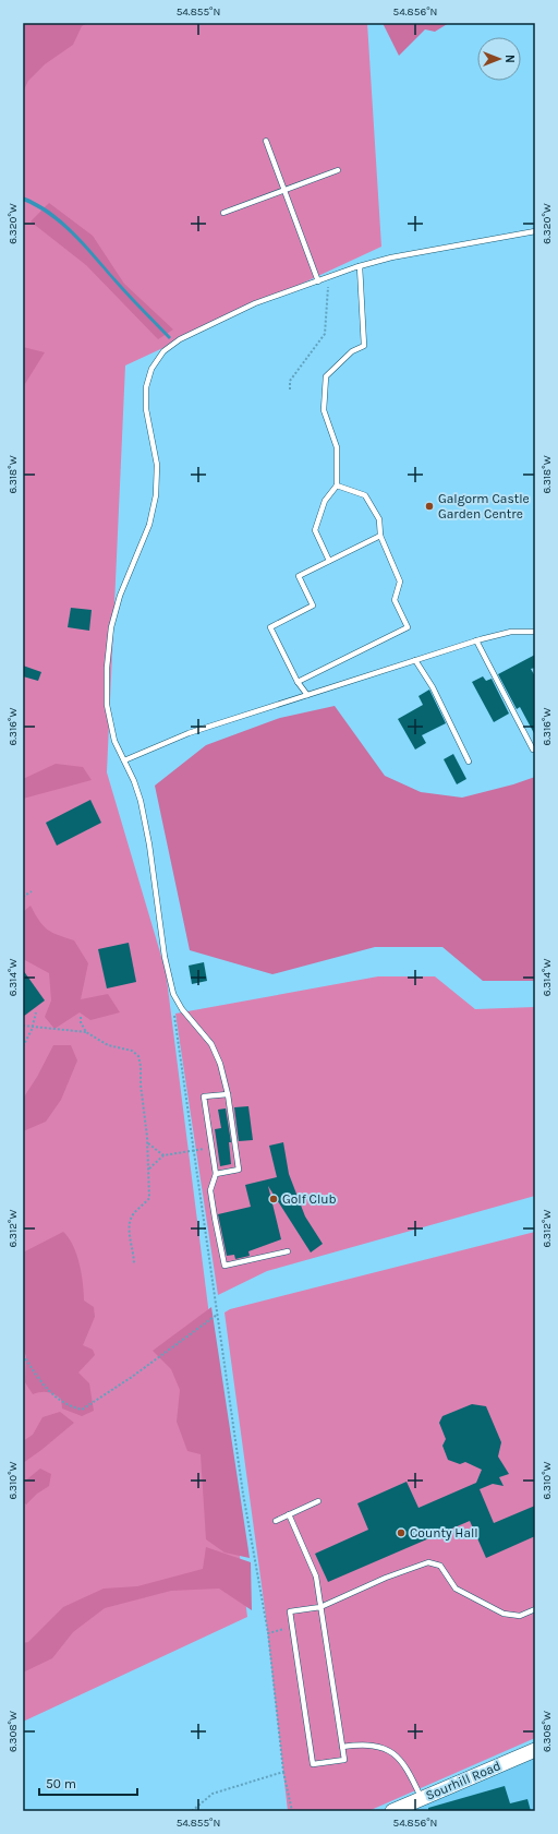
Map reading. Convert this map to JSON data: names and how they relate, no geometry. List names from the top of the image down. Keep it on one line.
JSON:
{"streets":{"street":["Sourhill Road"]},"places":["Galgorm Castle Garden Centre","Golf Club","County Hall"],"scale_bar":"50 m","north":"right","coordinates":["54.855°N","54.856°N","6.320°W","6.318°W","6.316°W","6.314°W","6.312°W","6.310°W","6.308°W"]}
